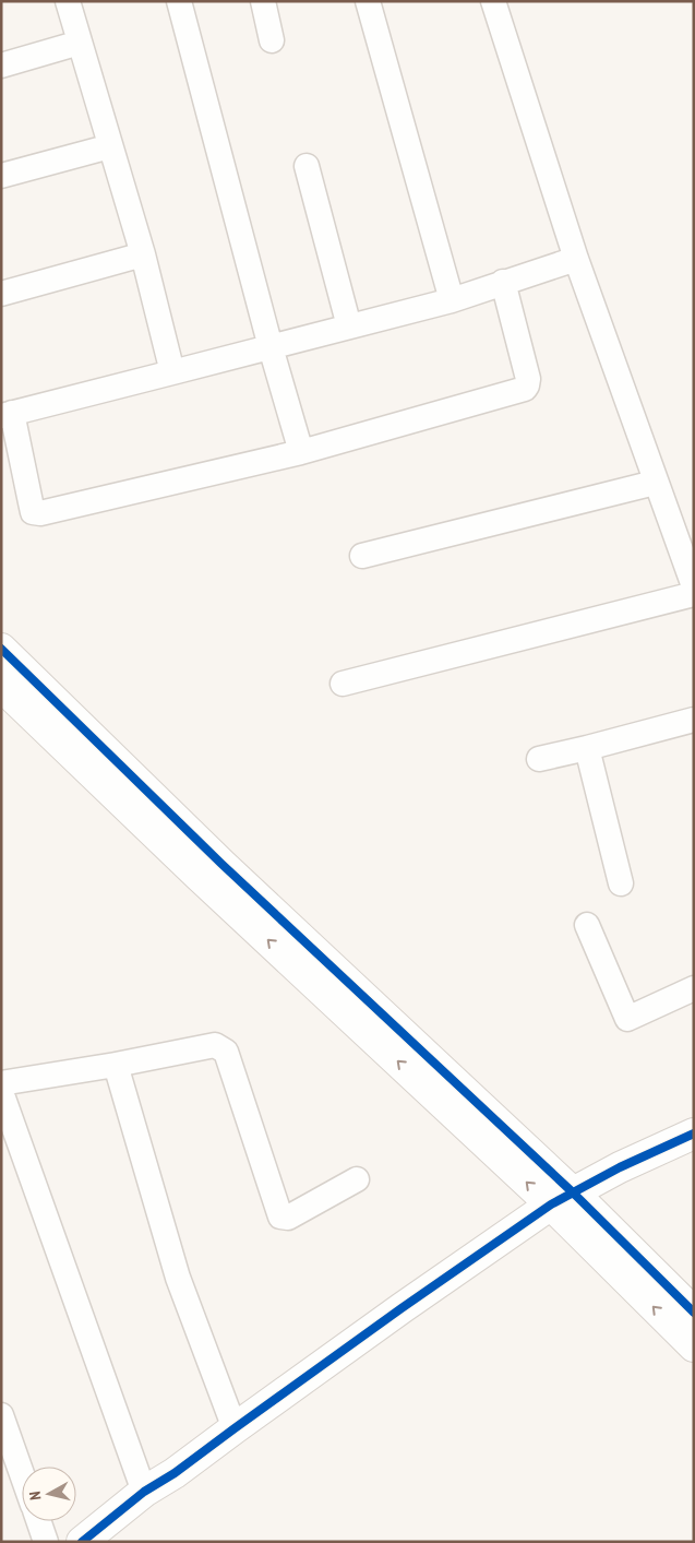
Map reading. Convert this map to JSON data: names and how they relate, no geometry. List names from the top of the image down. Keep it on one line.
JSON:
{"north":"left"}
